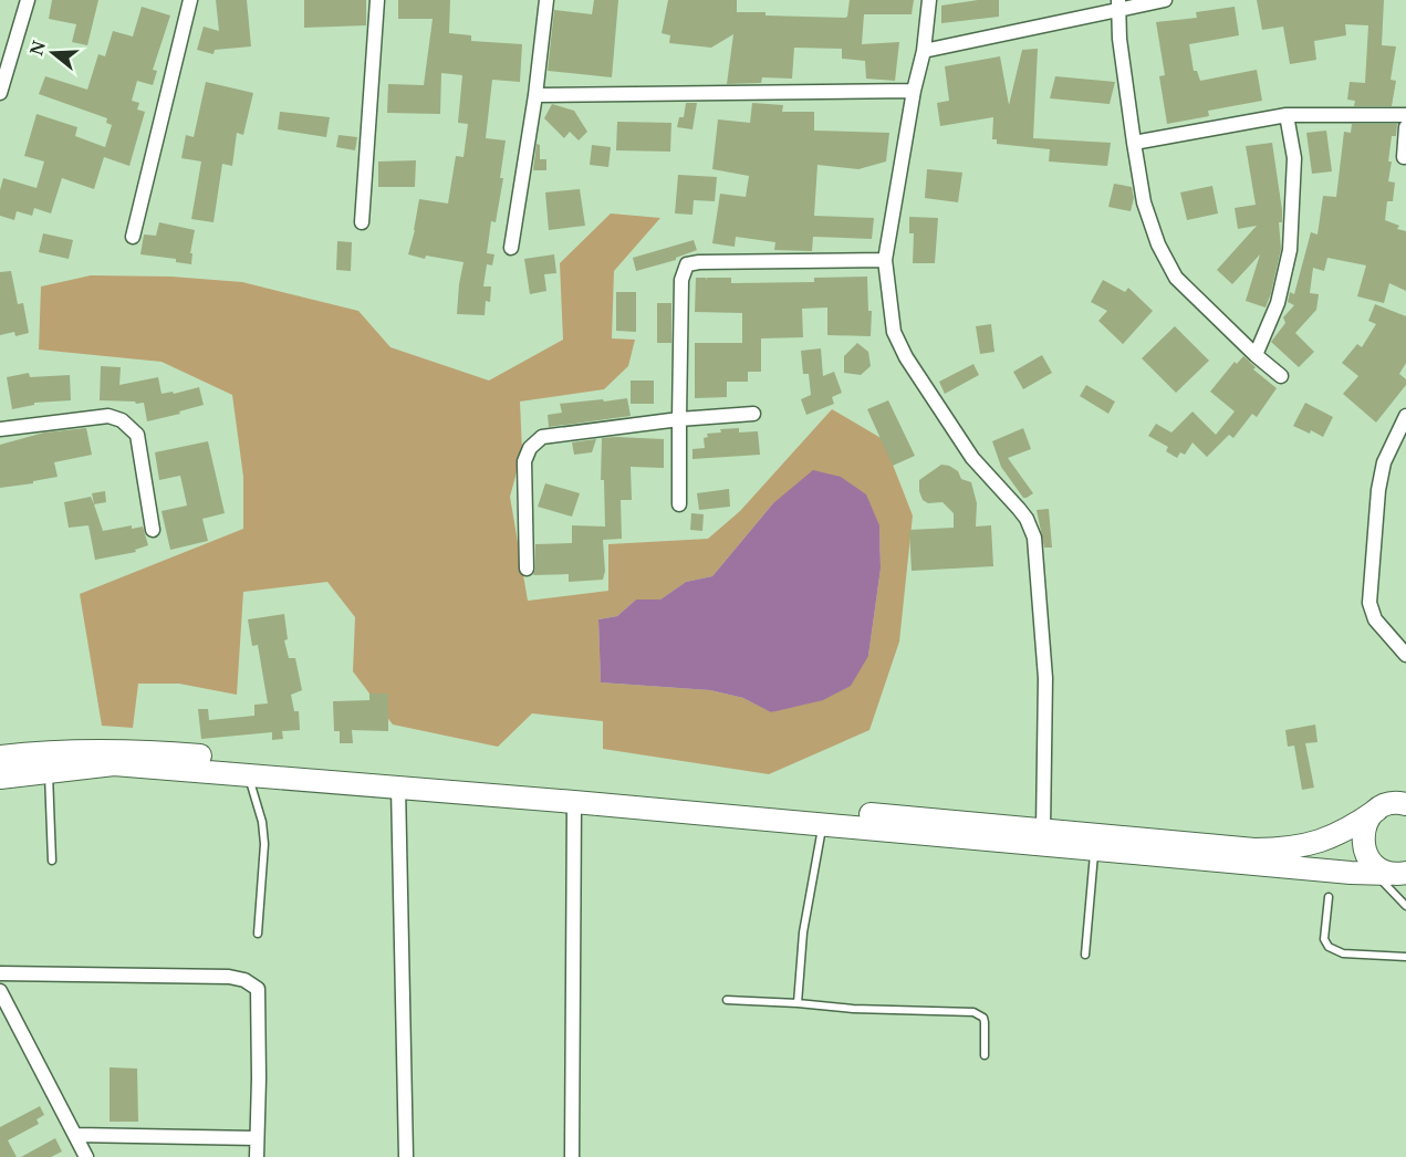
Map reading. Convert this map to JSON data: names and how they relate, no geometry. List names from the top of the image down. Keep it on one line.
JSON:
{"north":"left"}
